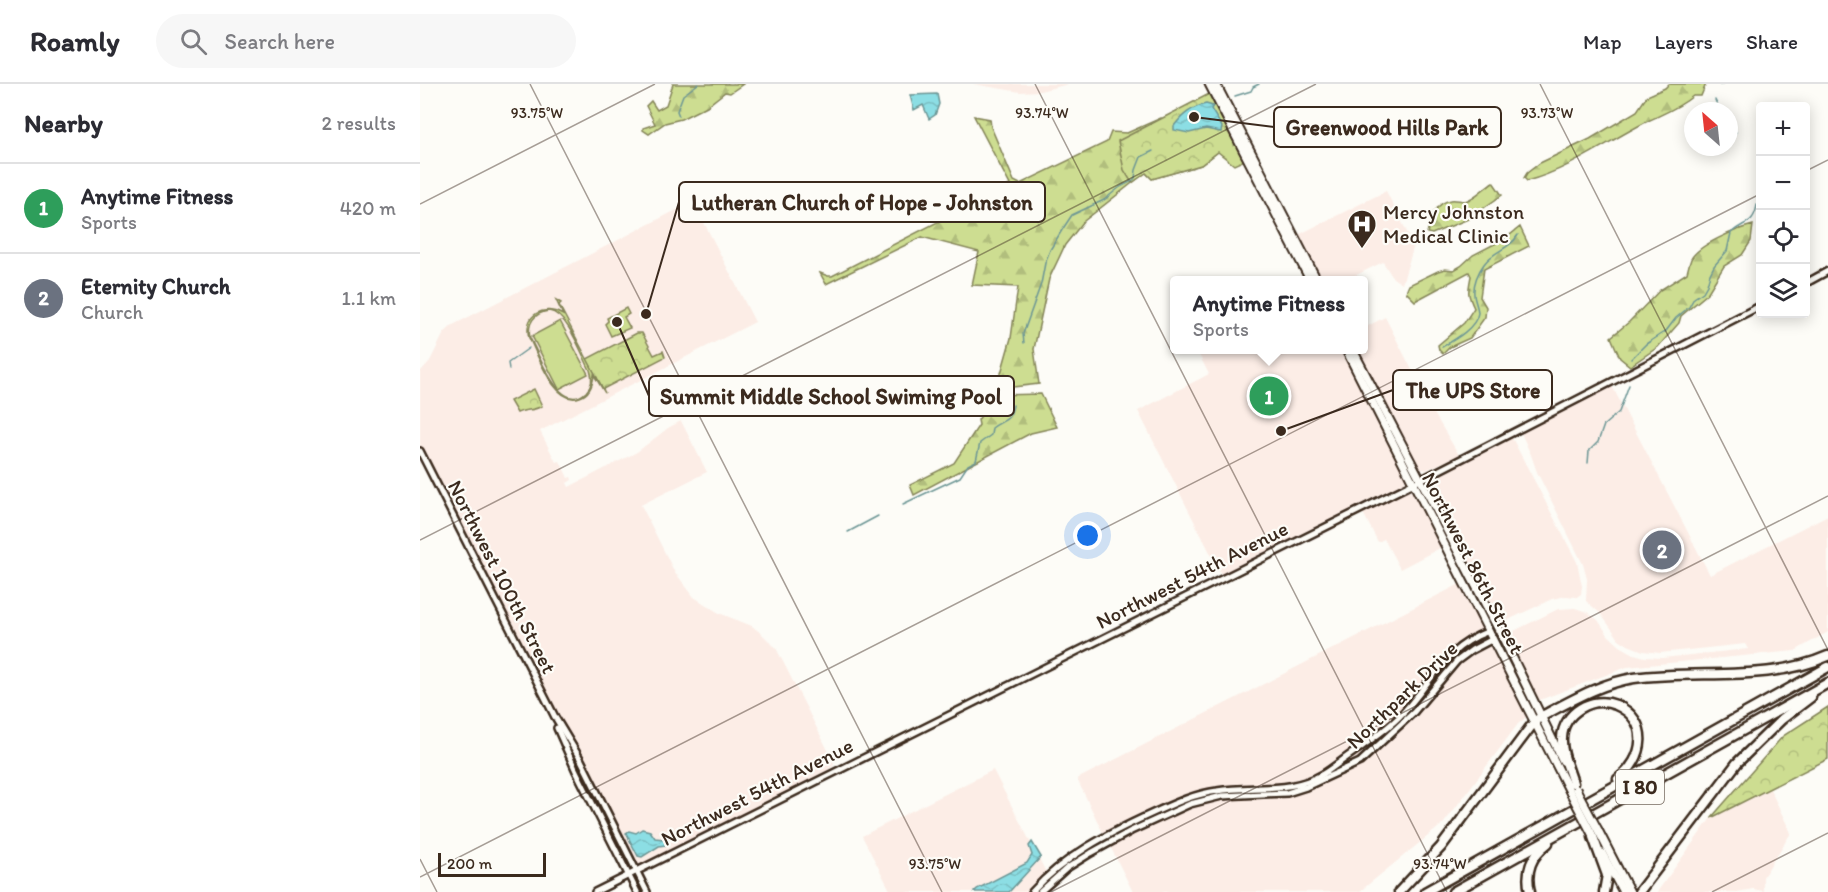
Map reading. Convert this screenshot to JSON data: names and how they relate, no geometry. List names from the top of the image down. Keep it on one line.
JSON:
{"streets":{"highway":["I 80"],"main road":["Northwest 86th Street"],"street":["Northwest 54th Avenue","Northwest 100th Street","Northpark Drive"]},"crossings":[["Northwest 86th Street","Northwest 54th Avenue"],["Northwest 86th Street","Northpark Drive"],["Northwest 54th Avenue","Northwest 100th Street"]],"places":{"other":["Greenwood Hills Park","Lutheran Church of Hope - Johnston","Summit Middle School Swiming Pool","The UPS Store"],"hospital":["Mercy Johnston Medical Clinic"]},"scale_bar":"200 m","north":"top left","page":{"header":"Roamly","search":"Search here","nav":["Map","Layers","Share"],"heading":["Nearby","2 results"],"map_buttons":["+","−"],"list":[{"mark":"1","name":"Anytime Fitness","note":"Sports","value":"420 m"},{"mark":"2","name":"Eternity Church","note":"Church","value":"1.1 km"}],"popup":["Anytime Fitness","Sports"],"pins":["1","2"],"scale":"200 m"},"coordinates":["93.75°W","93.74°W","93.73°W"]}
